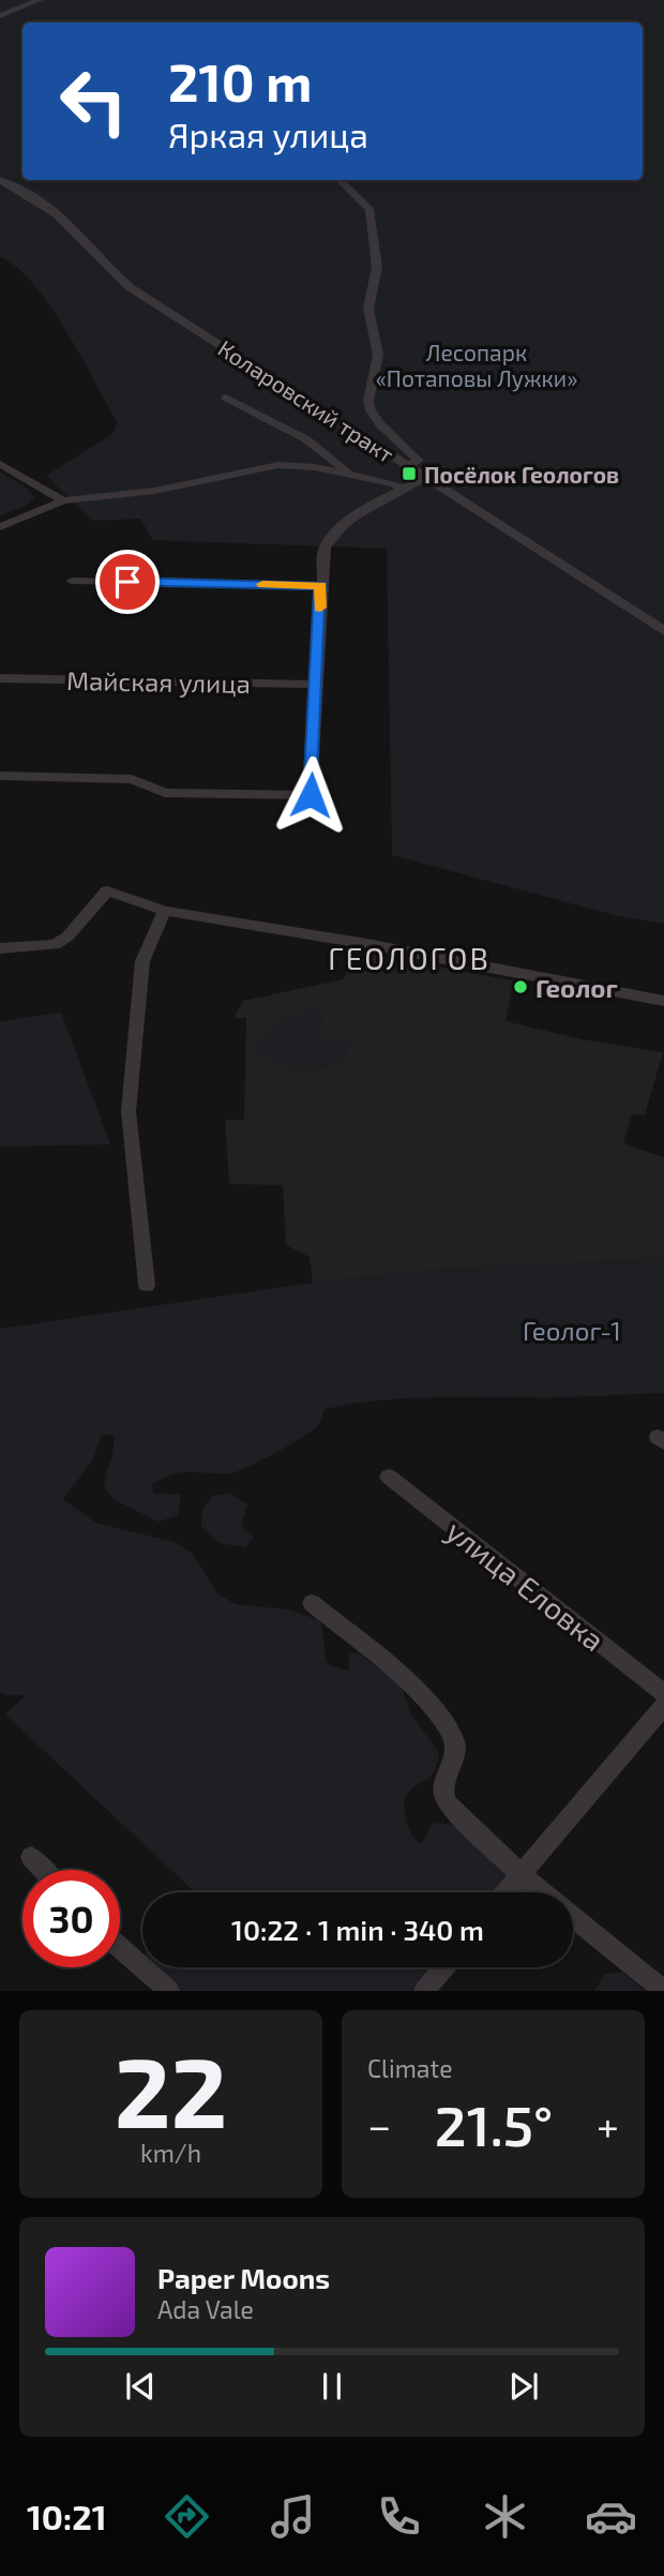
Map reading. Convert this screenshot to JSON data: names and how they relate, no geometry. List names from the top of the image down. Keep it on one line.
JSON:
{"streets":{"street":["Коларовский тракт","Майская улица","улица Еловка"]},"districts":["ГЕОЛОГОВ"],"parks":["Лесопарк «Потаповы Лужки»","Геолог-1"],"places":{"transit":["Посёлок Геологов"],"other":["Геолог"]},"page":{"turn":["210 m","Яркая улица"],"limit":"30","trip":"10:22 · 1 min · 340 m","tile":[["22","km/h"],"Climate"],"heat":["−","21.5°","+"],"song":["Paper Moons","Ada Vale"],"tabs":"10:21"}}
